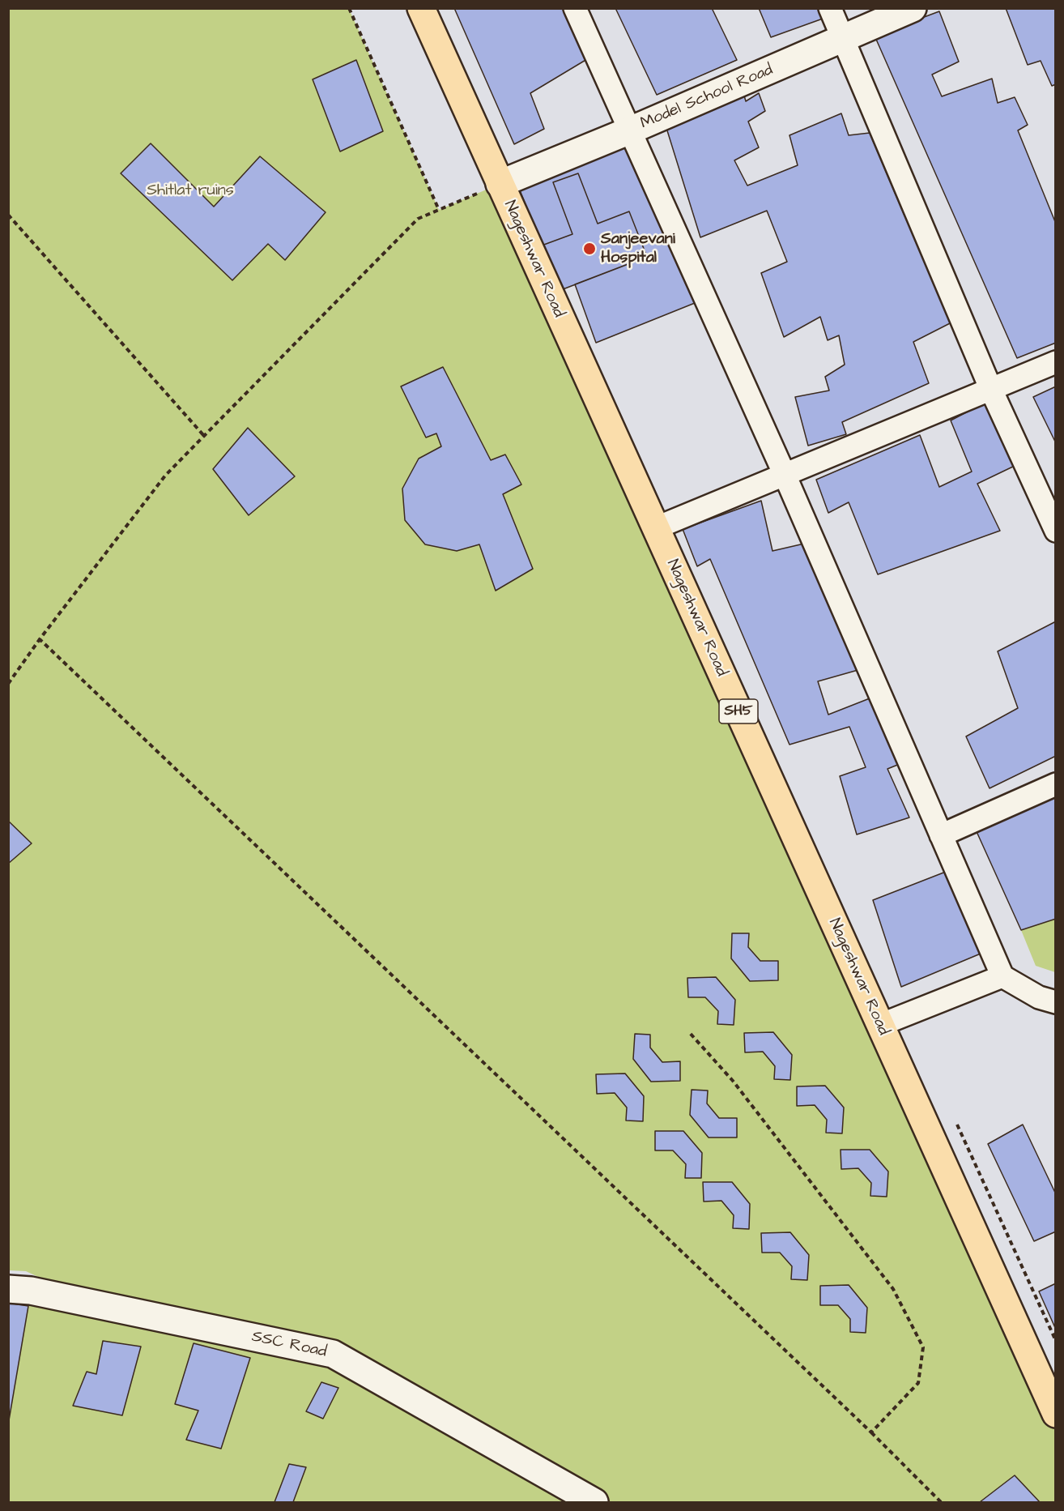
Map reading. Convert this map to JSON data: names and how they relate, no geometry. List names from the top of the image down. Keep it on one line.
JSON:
{"streets":{"main road":["Nageshwar Road","SH5"],"street":["Model School Road","SSC Road"]},"crossings":[["Model School Road","Nageshwar Road"]],"parks":["Shitlat ruins"],"places":["Sanjeevani Hospital"]}
